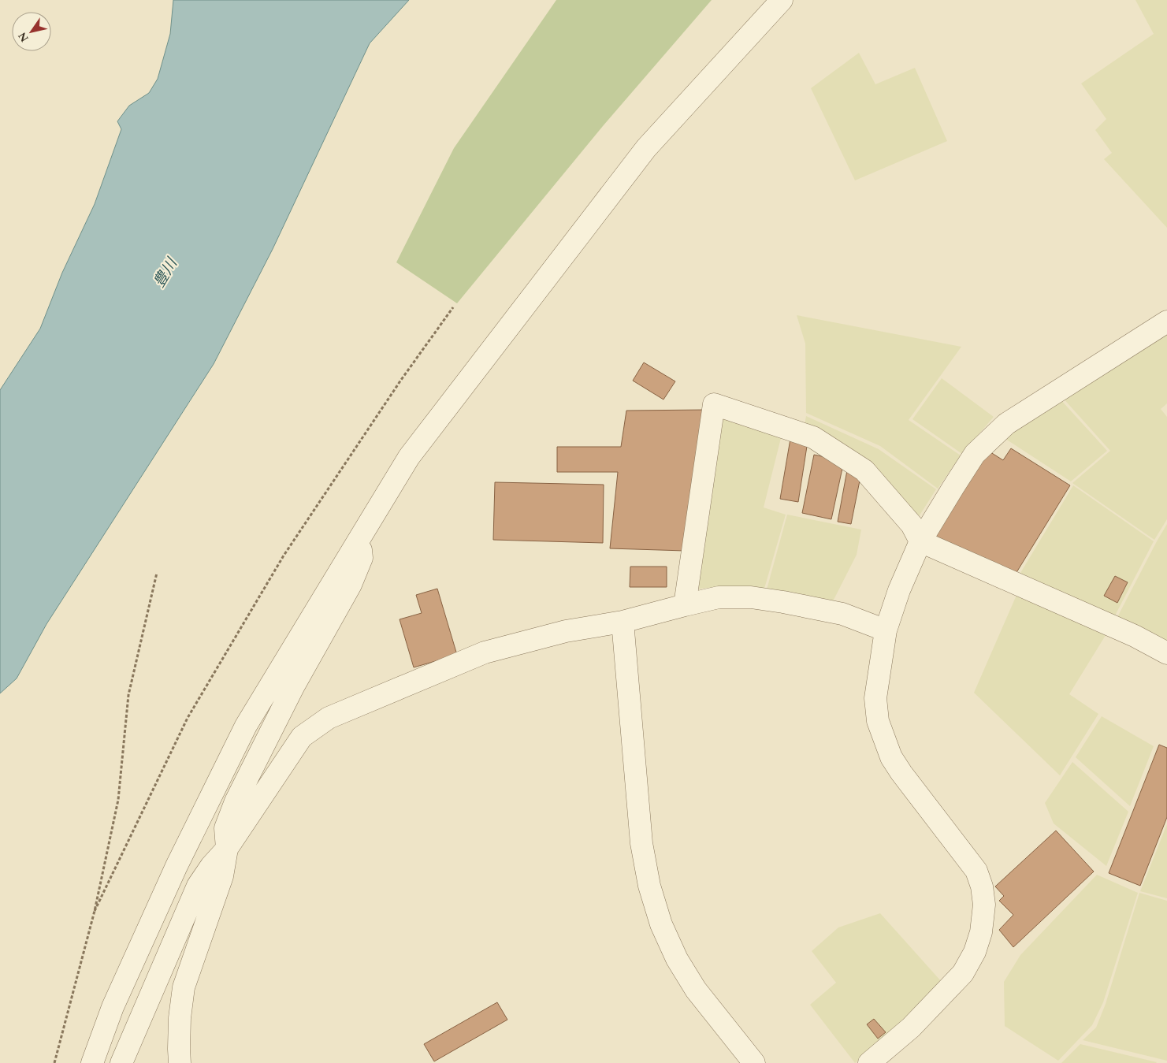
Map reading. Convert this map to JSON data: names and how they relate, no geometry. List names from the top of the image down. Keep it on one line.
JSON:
{"water":["豊川"],"north":"bottom left"}
